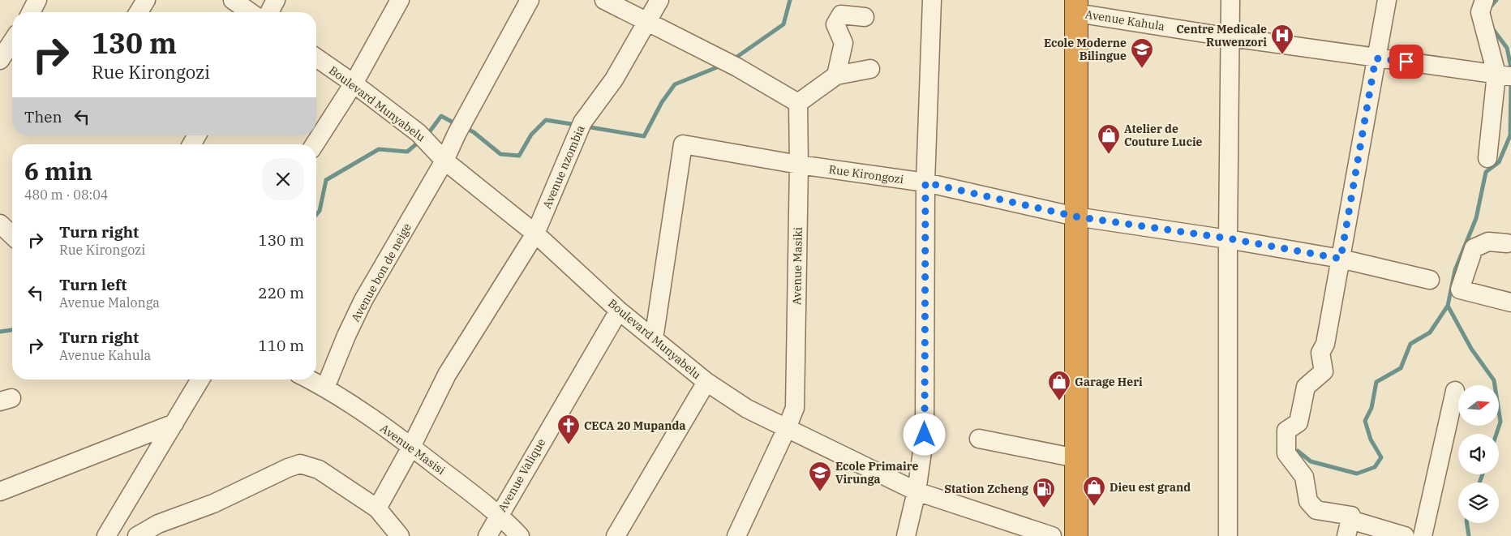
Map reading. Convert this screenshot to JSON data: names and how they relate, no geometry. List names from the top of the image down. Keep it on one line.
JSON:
{"streets":{"street":["Avenue Kahula","Boulevard Munyabelu","Avenue nzombia","Rue Kirongozi","Avenue Masiki","Avenue bon de neige","Avenue Masisi","Avenue Valique"]},"crossings":[["Boulevard Munyabelu","Avenue nzombia"],["Boulevard Munyabelu","Rue Kirongozi"],["Boulevard Munyabelu","Avenue Masiki"],["Boulevard Munyabelu","Avenue bon de neige"],["Boulevard Munyabelu","Avenue Valique"],["Avenue nzombia","Avenue Masisi"],["Rue Kirongozi","Avenue Masiki"],["Avenue bon de neige","Avenue Masisi"],["Avenue Masisi","Avenue Valique"]],"places":{"hospital":["Centre Medicale Ruwenzori"],"school or university":["Ecole Moderne Bilingue","Ecole Primaire Virunga"],"shop":["Atelier de Couture Lucie","Garage Heri","Dieu est grand"],"church":["CECA 20 Mupanda"],"fuel station":["Station Zcheng"]},"north":"right","page":{"turn":["130 m","Rue Kirongozi"],"then":"Then","heading":["6 min","480 m · 08:04"],"list":[{"name":"Turn right","note":"Rue Kirongozi","value":"130 m"},{"name":"Turn left","note":"Avenue Malonga","value":"220 m"},{"name":"Turn right","note":"Avenue Kahula","value":"110 m"}]}}
